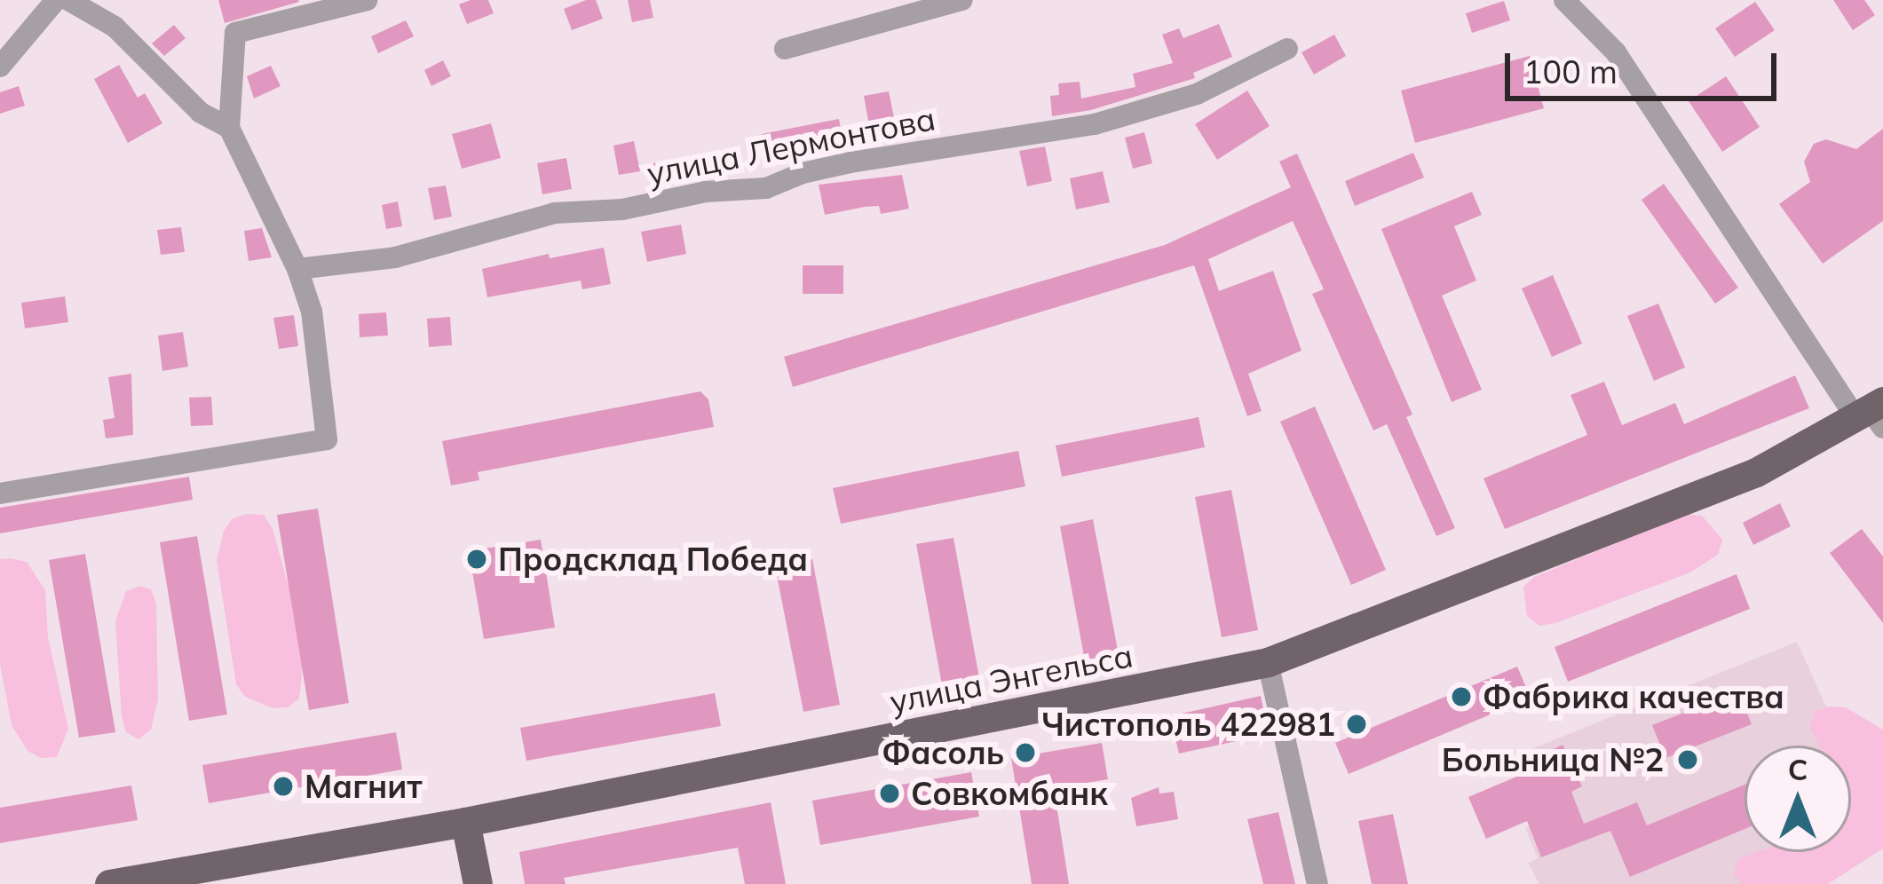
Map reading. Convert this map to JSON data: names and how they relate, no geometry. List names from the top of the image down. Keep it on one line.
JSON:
{"streets":{"main road":["улица Энгельса"],"street":["улица Лермонтова"]},"places":["Продсклад Победа","Фабрика качества","Чистополь 422981","Фасоль","Больница №2","Магнит","Совкомбанк"],"scale_bar":"100 m","north":"top"}
